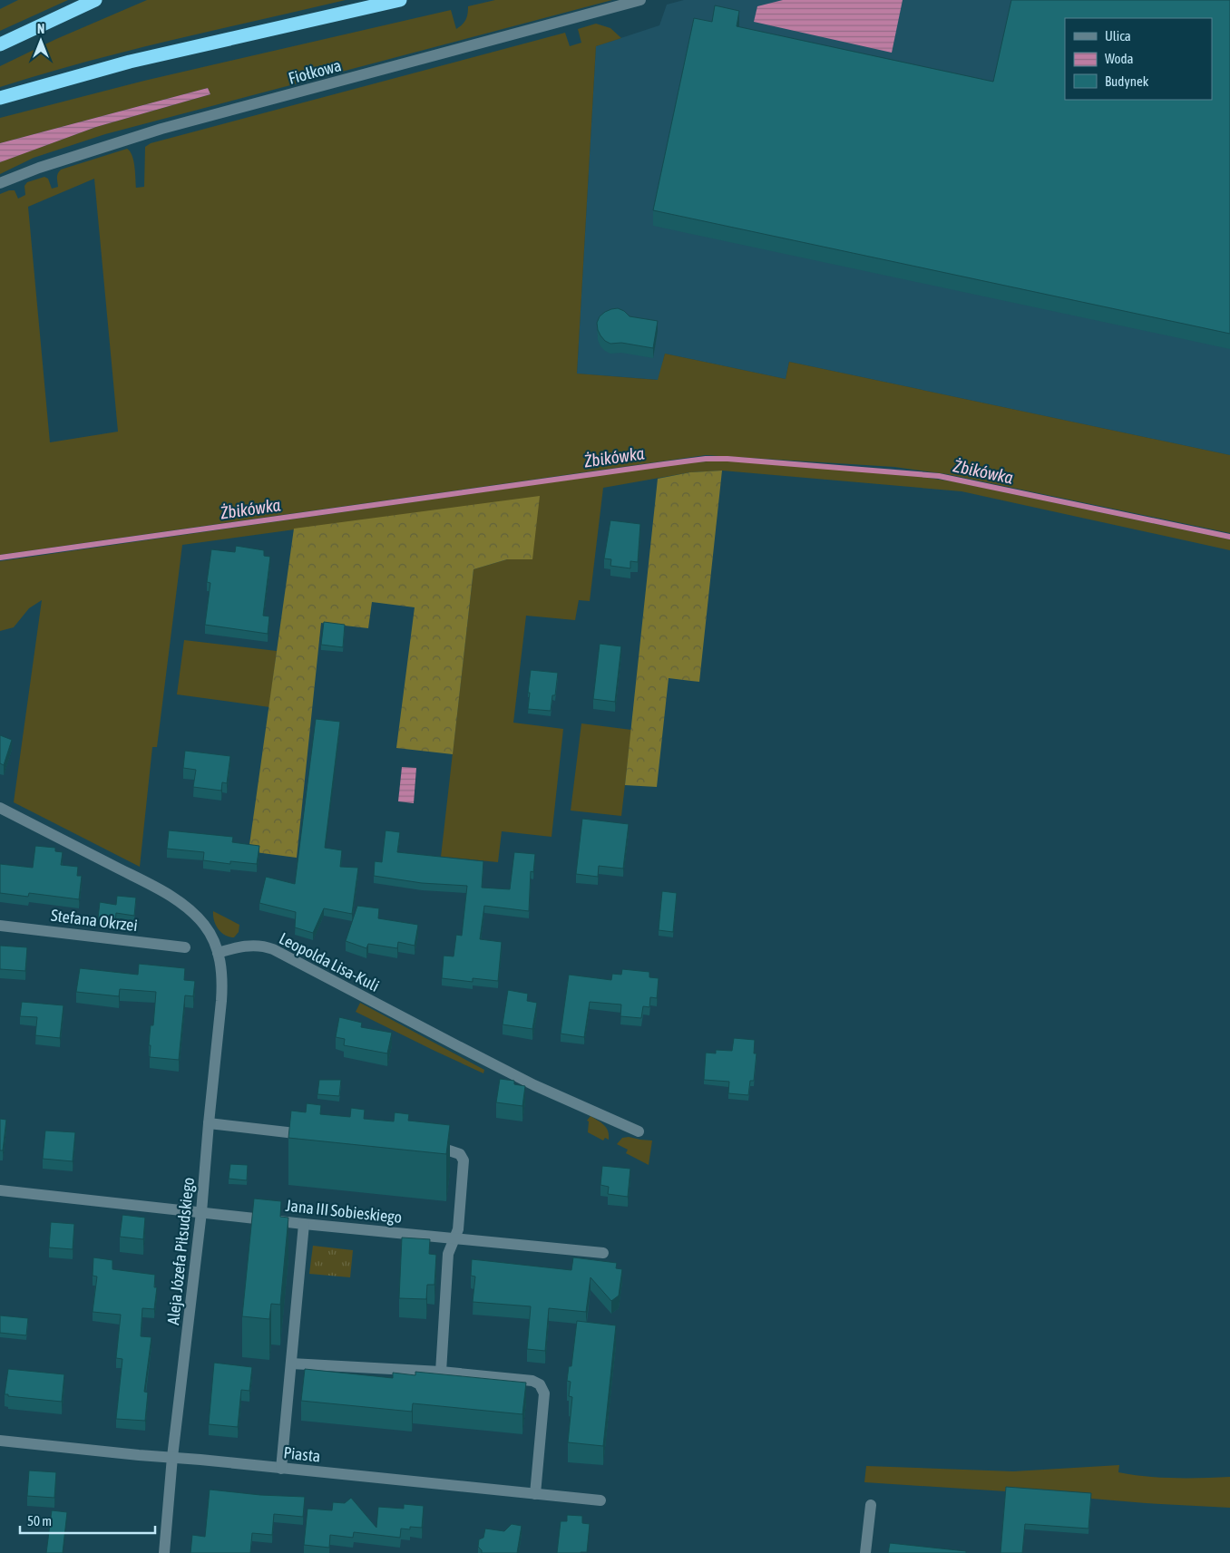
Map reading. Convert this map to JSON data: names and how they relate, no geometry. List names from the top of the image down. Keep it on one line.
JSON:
{"streets":{"street":["Fiołkowa","Stefana Okrzei","Leopolda Lisa-Kuli","Jana III Sobieskiego","Aleja Józefa Piłsudskiego","Piasta"]},"crossings":[["Leopolda Lisa-Kuli","Aleja Józefa Piłsudskiego"],["Jana III Sobieskiego","Aleja Józefa Piłsudskiego"],["Aleja Józefa Piłsudskiego","Piasta"]],"water":["Żbikówka"],"legend":["Ulica","Woda","Budynek"],"scale_bar":"50 m","north":"top"}
